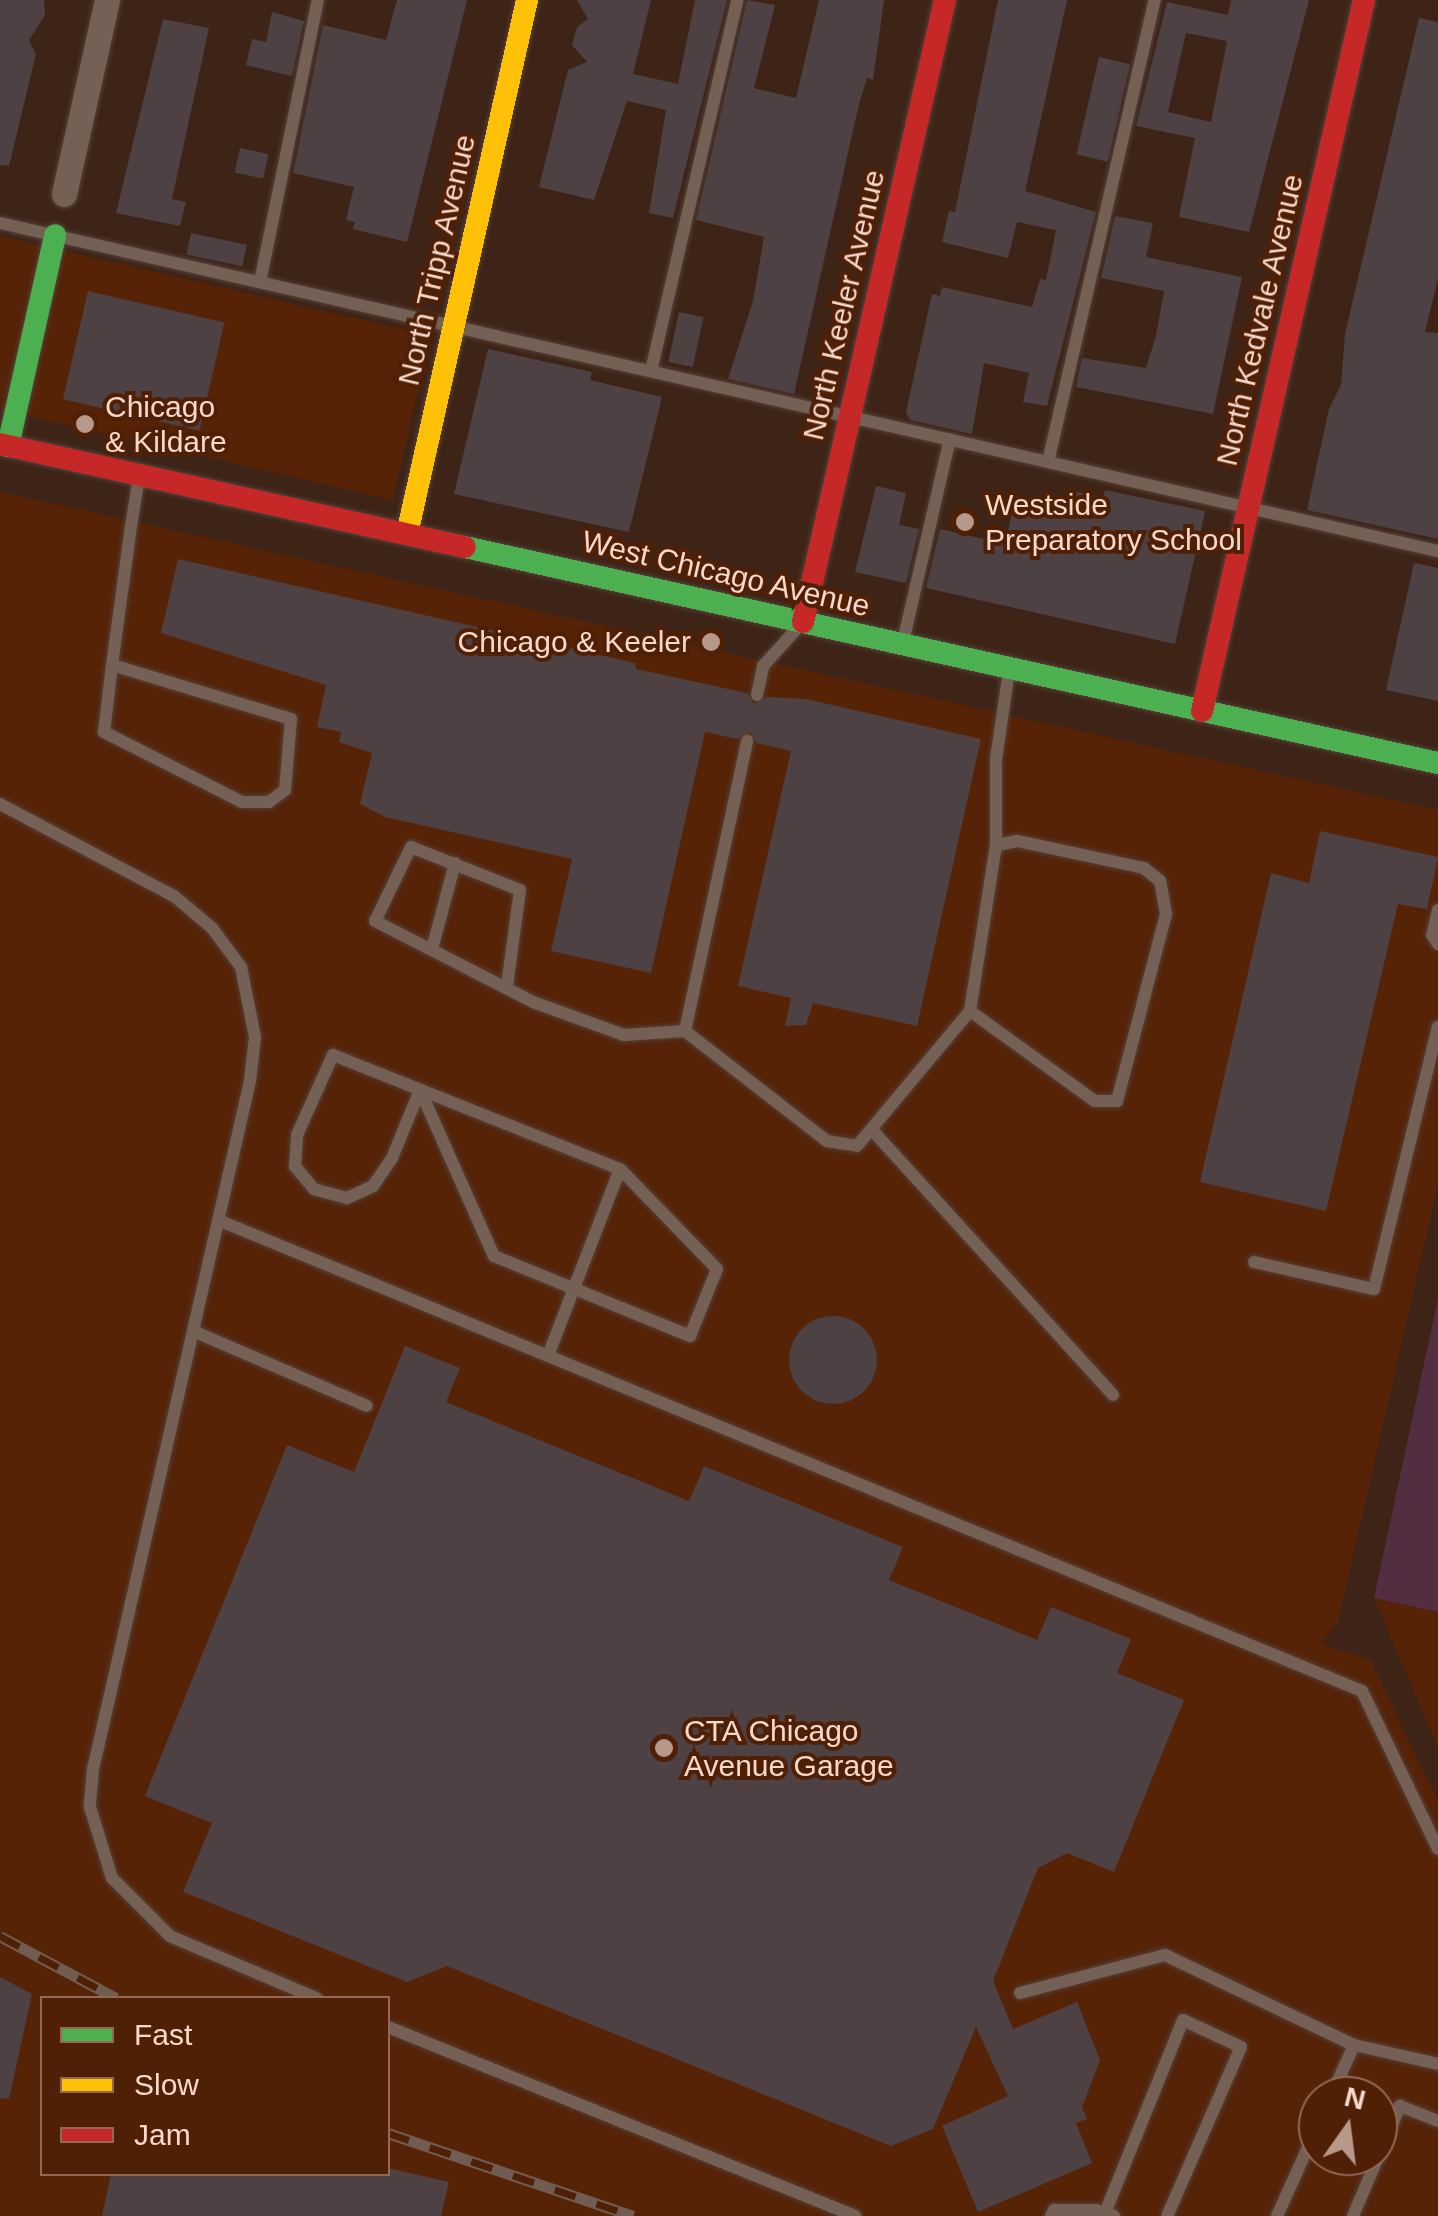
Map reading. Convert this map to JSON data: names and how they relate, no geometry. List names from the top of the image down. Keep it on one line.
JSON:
{"streets":{"street":["North Tripp Avenue","North Keeler Avenue","North Kedvale Avenue","West Chicago Avenue"]},"crossings":[["North Tripp Avenue","West Chicago Avenue"],["North Keeler Avenue","West Chicago Avenue"],["North Kedvale Avenue","West Chicago Avenue"]],"places":["Chicago & Kildare","Westside Preparatory School","Chicago & Keeler","CTA Chicago Avenue Garage"],"legend":["Fast","Slow","Jam"],"north":"top"}
